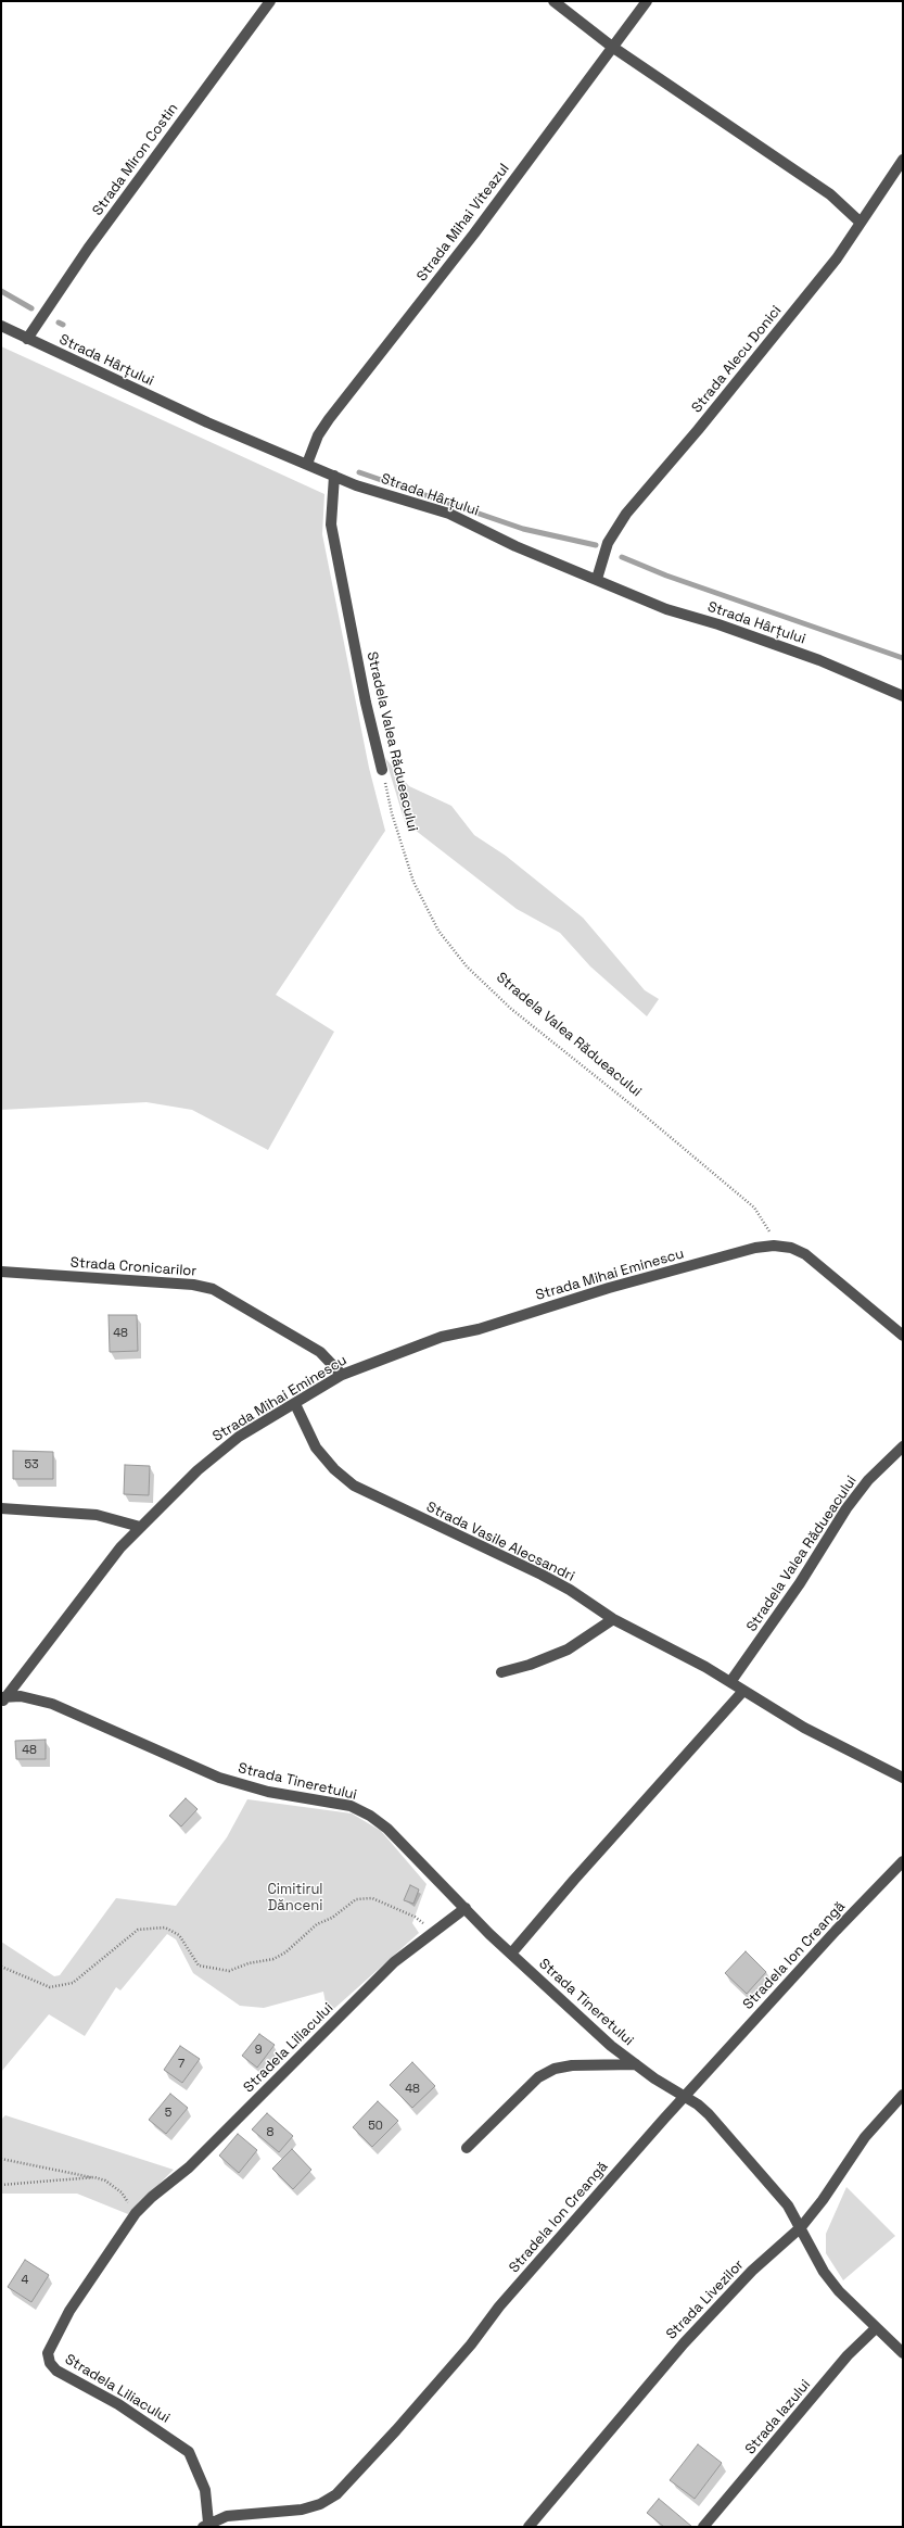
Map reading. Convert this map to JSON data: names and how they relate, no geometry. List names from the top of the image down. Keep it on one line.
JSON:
{"streets":{"street":["Strada Miron Costin","Strada Mihai Viteazul","Strada Alecu Donici","Strada Hârțului","Stradela Valea Rădueacului","Strada Cronicarilor","Strada Mihai Eminescu","Strada Vasile Alecsandri","Strada Tineretului","Stradela Ion Creangă","Stradela Liliacului","Strada Livezilor","Strada Iazului"]},"crossings":[["Strada Miron Costin","Strada Hârțului"],["Strada Mihai Viteazul","Strada Hârțului"],["Strada Alecu Donici","Strada Hârțului"],["Strada Hârțului","Stradela Valea Rădueacului"],["Stradela Valea Rădueacului","Strada Mihai Eminescu"],["Stradela Valea Rădueacului","Strada Vasile Alecsandri"],["Strada Cronicarilor","Strada Mihai Eminescu"],["Strada Mihai Eminescu","Strada Vasile Alecsandri"],["Strada Mihai Eminescu","Strada Tineretului"],["Strada Tineretului","Stradela Ion Creangă"],["Strada Tineretului","Stradela Liliacului"],["Strada Tineretului","Strada Livezilor"],["Strada Tineretului","Strada Iazului"],["Stradela Ion Creangă","Stradela Liliacului"]],"parks":["Cimitirul Dănceni"],"house_numbers":["48","53","48","9","7","48","5","50","8","4"]}
